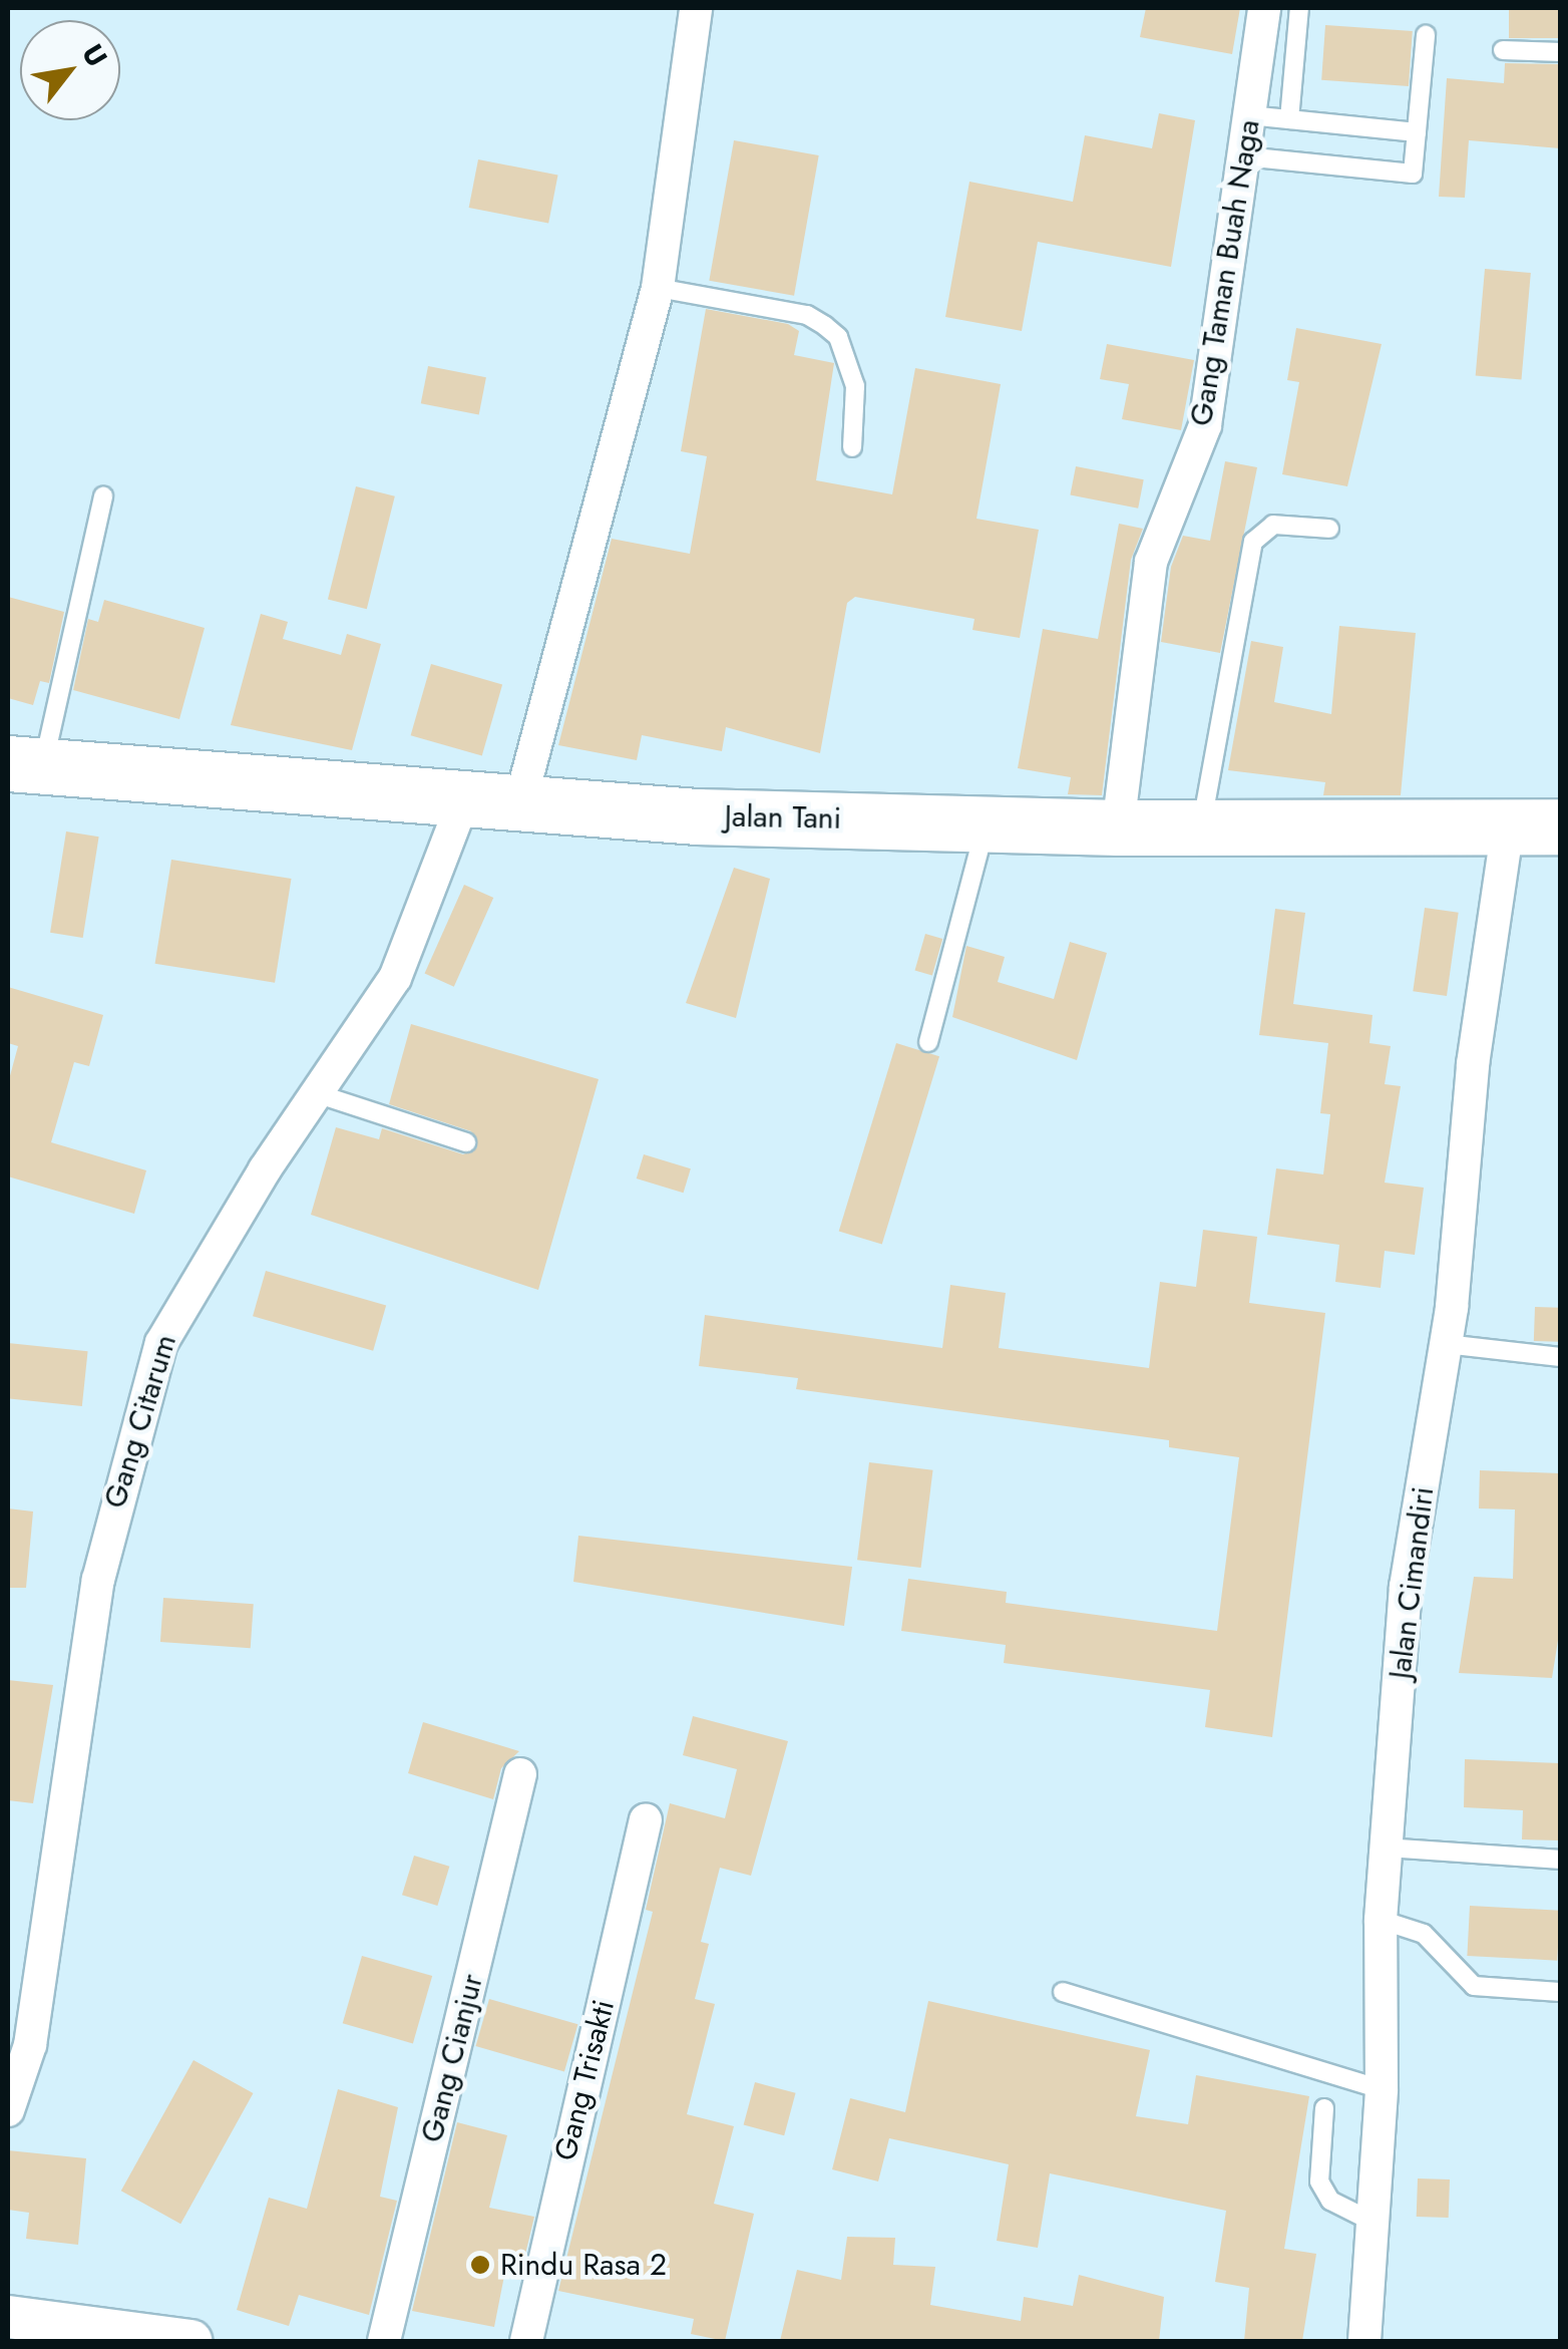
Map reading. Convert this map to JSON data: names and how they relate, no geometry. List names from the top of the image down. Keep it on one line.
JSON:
{"streets":{"highway":["Jalan Tani"],"street":["Gang Taman Buah Naga","Gang Citarum","Jalan Cimandiri","Gang Cianjur","Gang Trisakti"]},"crossings":[["Gang Taman Buah Naga","Jalan Tani"],["Jalan Tani","Gang Citarum"],["Jalan Tani","Jalan Cimandiri"]],"places":["Rindu Rasa 2"],"north":"top right"}
